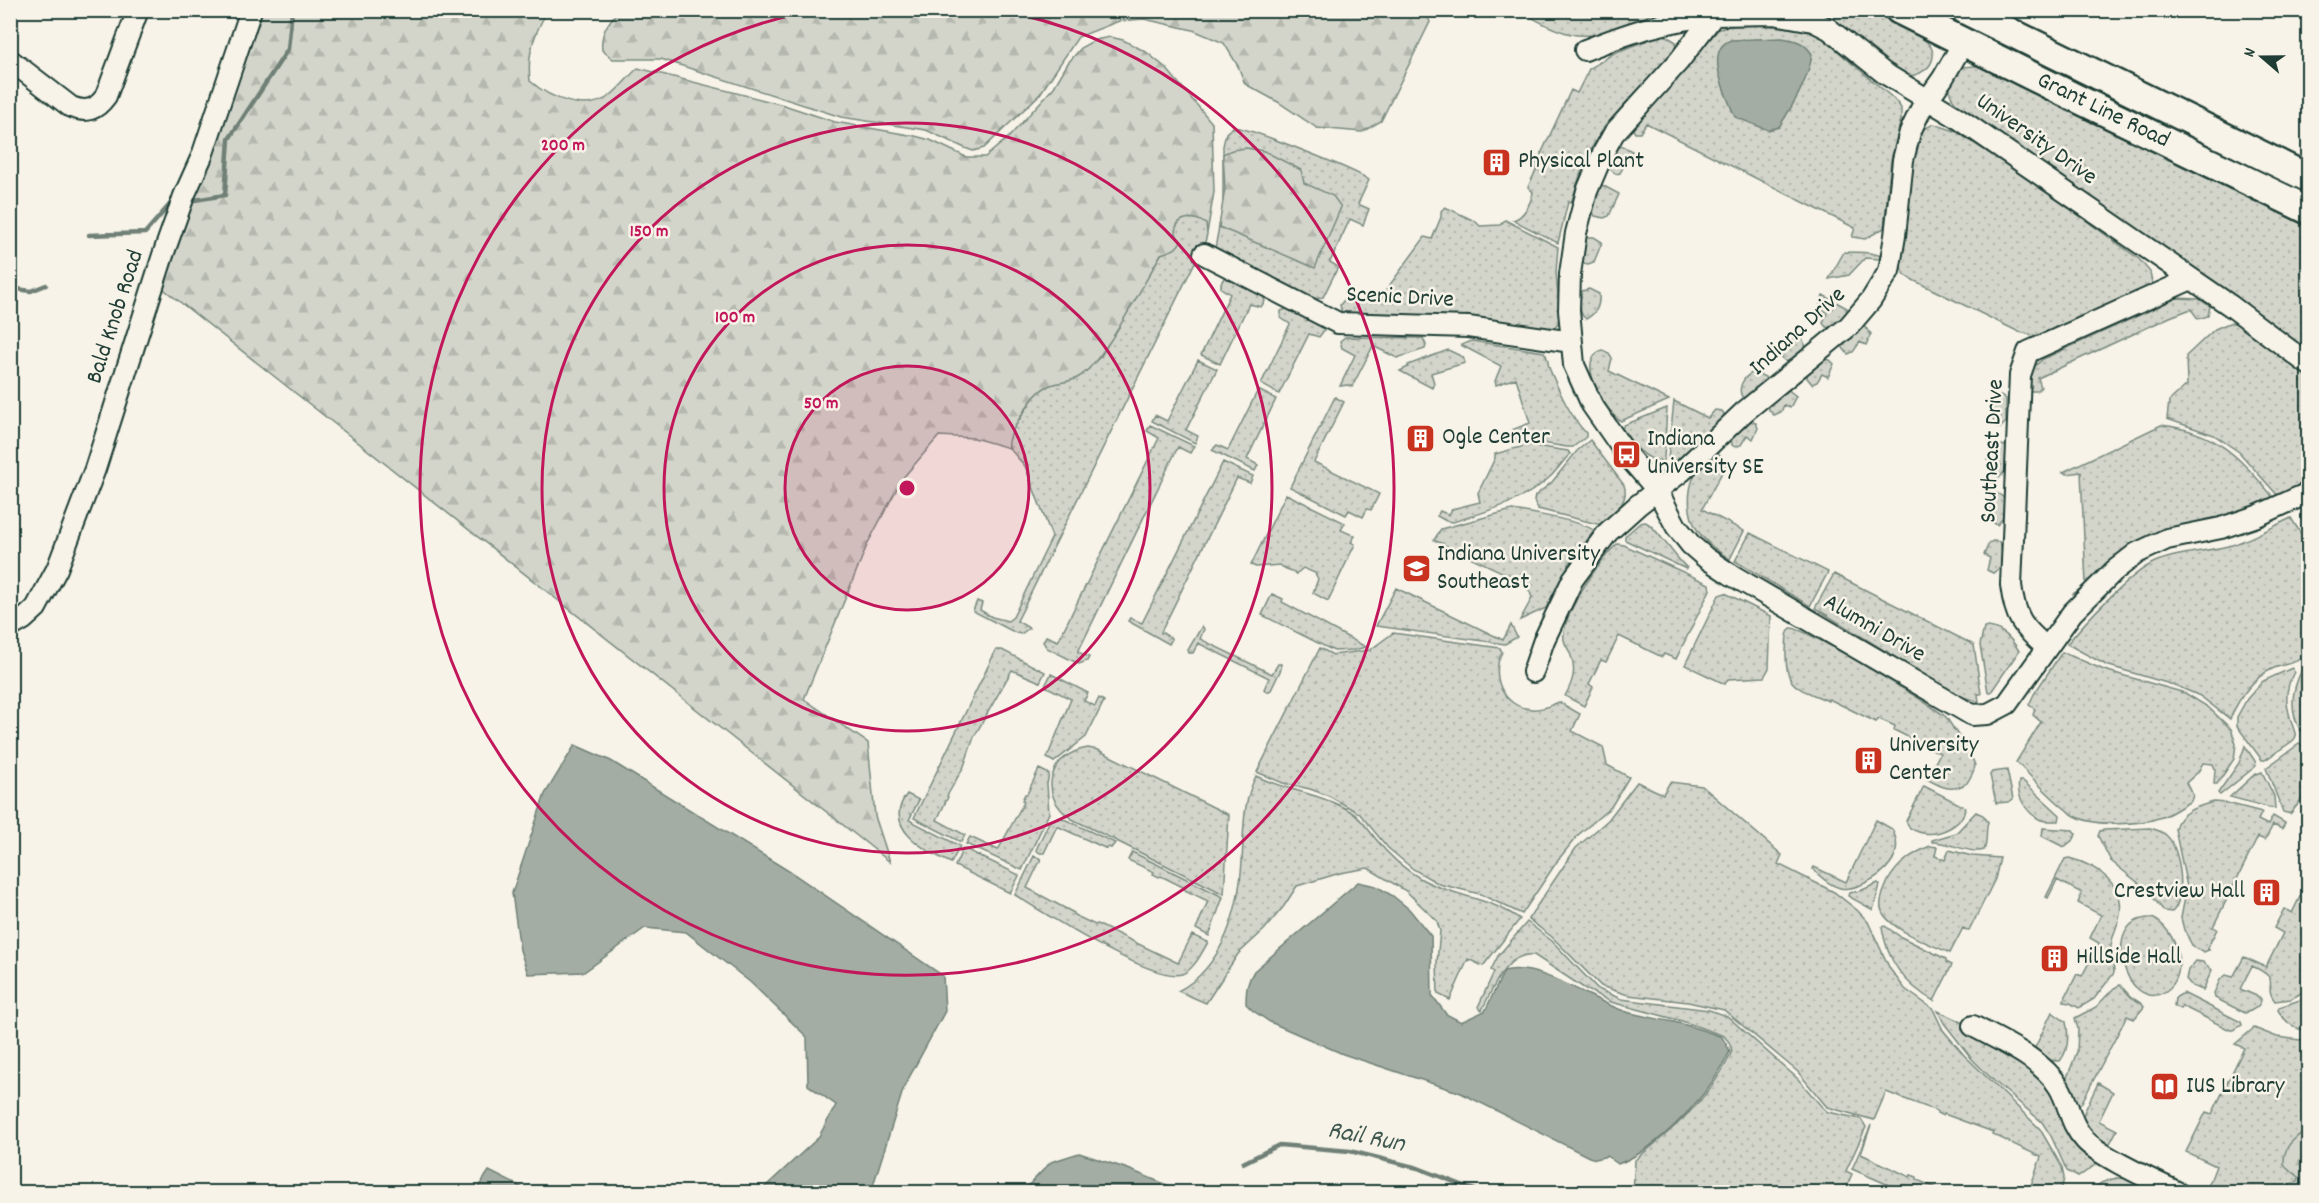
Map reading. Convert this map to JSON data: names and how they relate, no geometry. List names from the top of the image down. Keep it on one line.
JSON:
{"streets":{"main road":["Grant Line Road"],"street":["University Drive","Scenic Drive","Bald Knob Road","Indiana Drive","Southeast Drive","Alumni Drive"]},"crossings":[["Grant Line Road","Indiana Drive"],["University Drive","Indiana Drive"],["University Drive","Southeast Drive"],["University Drive","Alumni Drive"],["Scenic Drive","Alumni Drive"],["Indiana Drive","Alumni Drive"],["Southeast Drive","Alumni Drive"]],"water":["Rail Run"],"places":{"building":["Physical Plant","Ogle Center","University Center","Crestview Hall","HillSide Hall"],"bus stop":["Indiana University SE"],"school or university":["Indiana University Southeast"],"library":["IUS Library"]},"north":"left","rings":["200 m","150 m","100 m","50 m"]}
